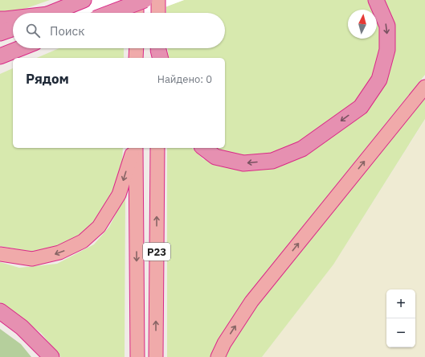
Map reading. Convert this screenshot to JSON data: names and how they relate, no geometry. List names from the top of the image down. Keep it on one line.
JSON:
{"streets":{"highway":["Р23"]},"north":"top","page":{"search":"Поиск","heading":["Рядом","Найдено: 0"],"map_buttons":["+","−"]}}
